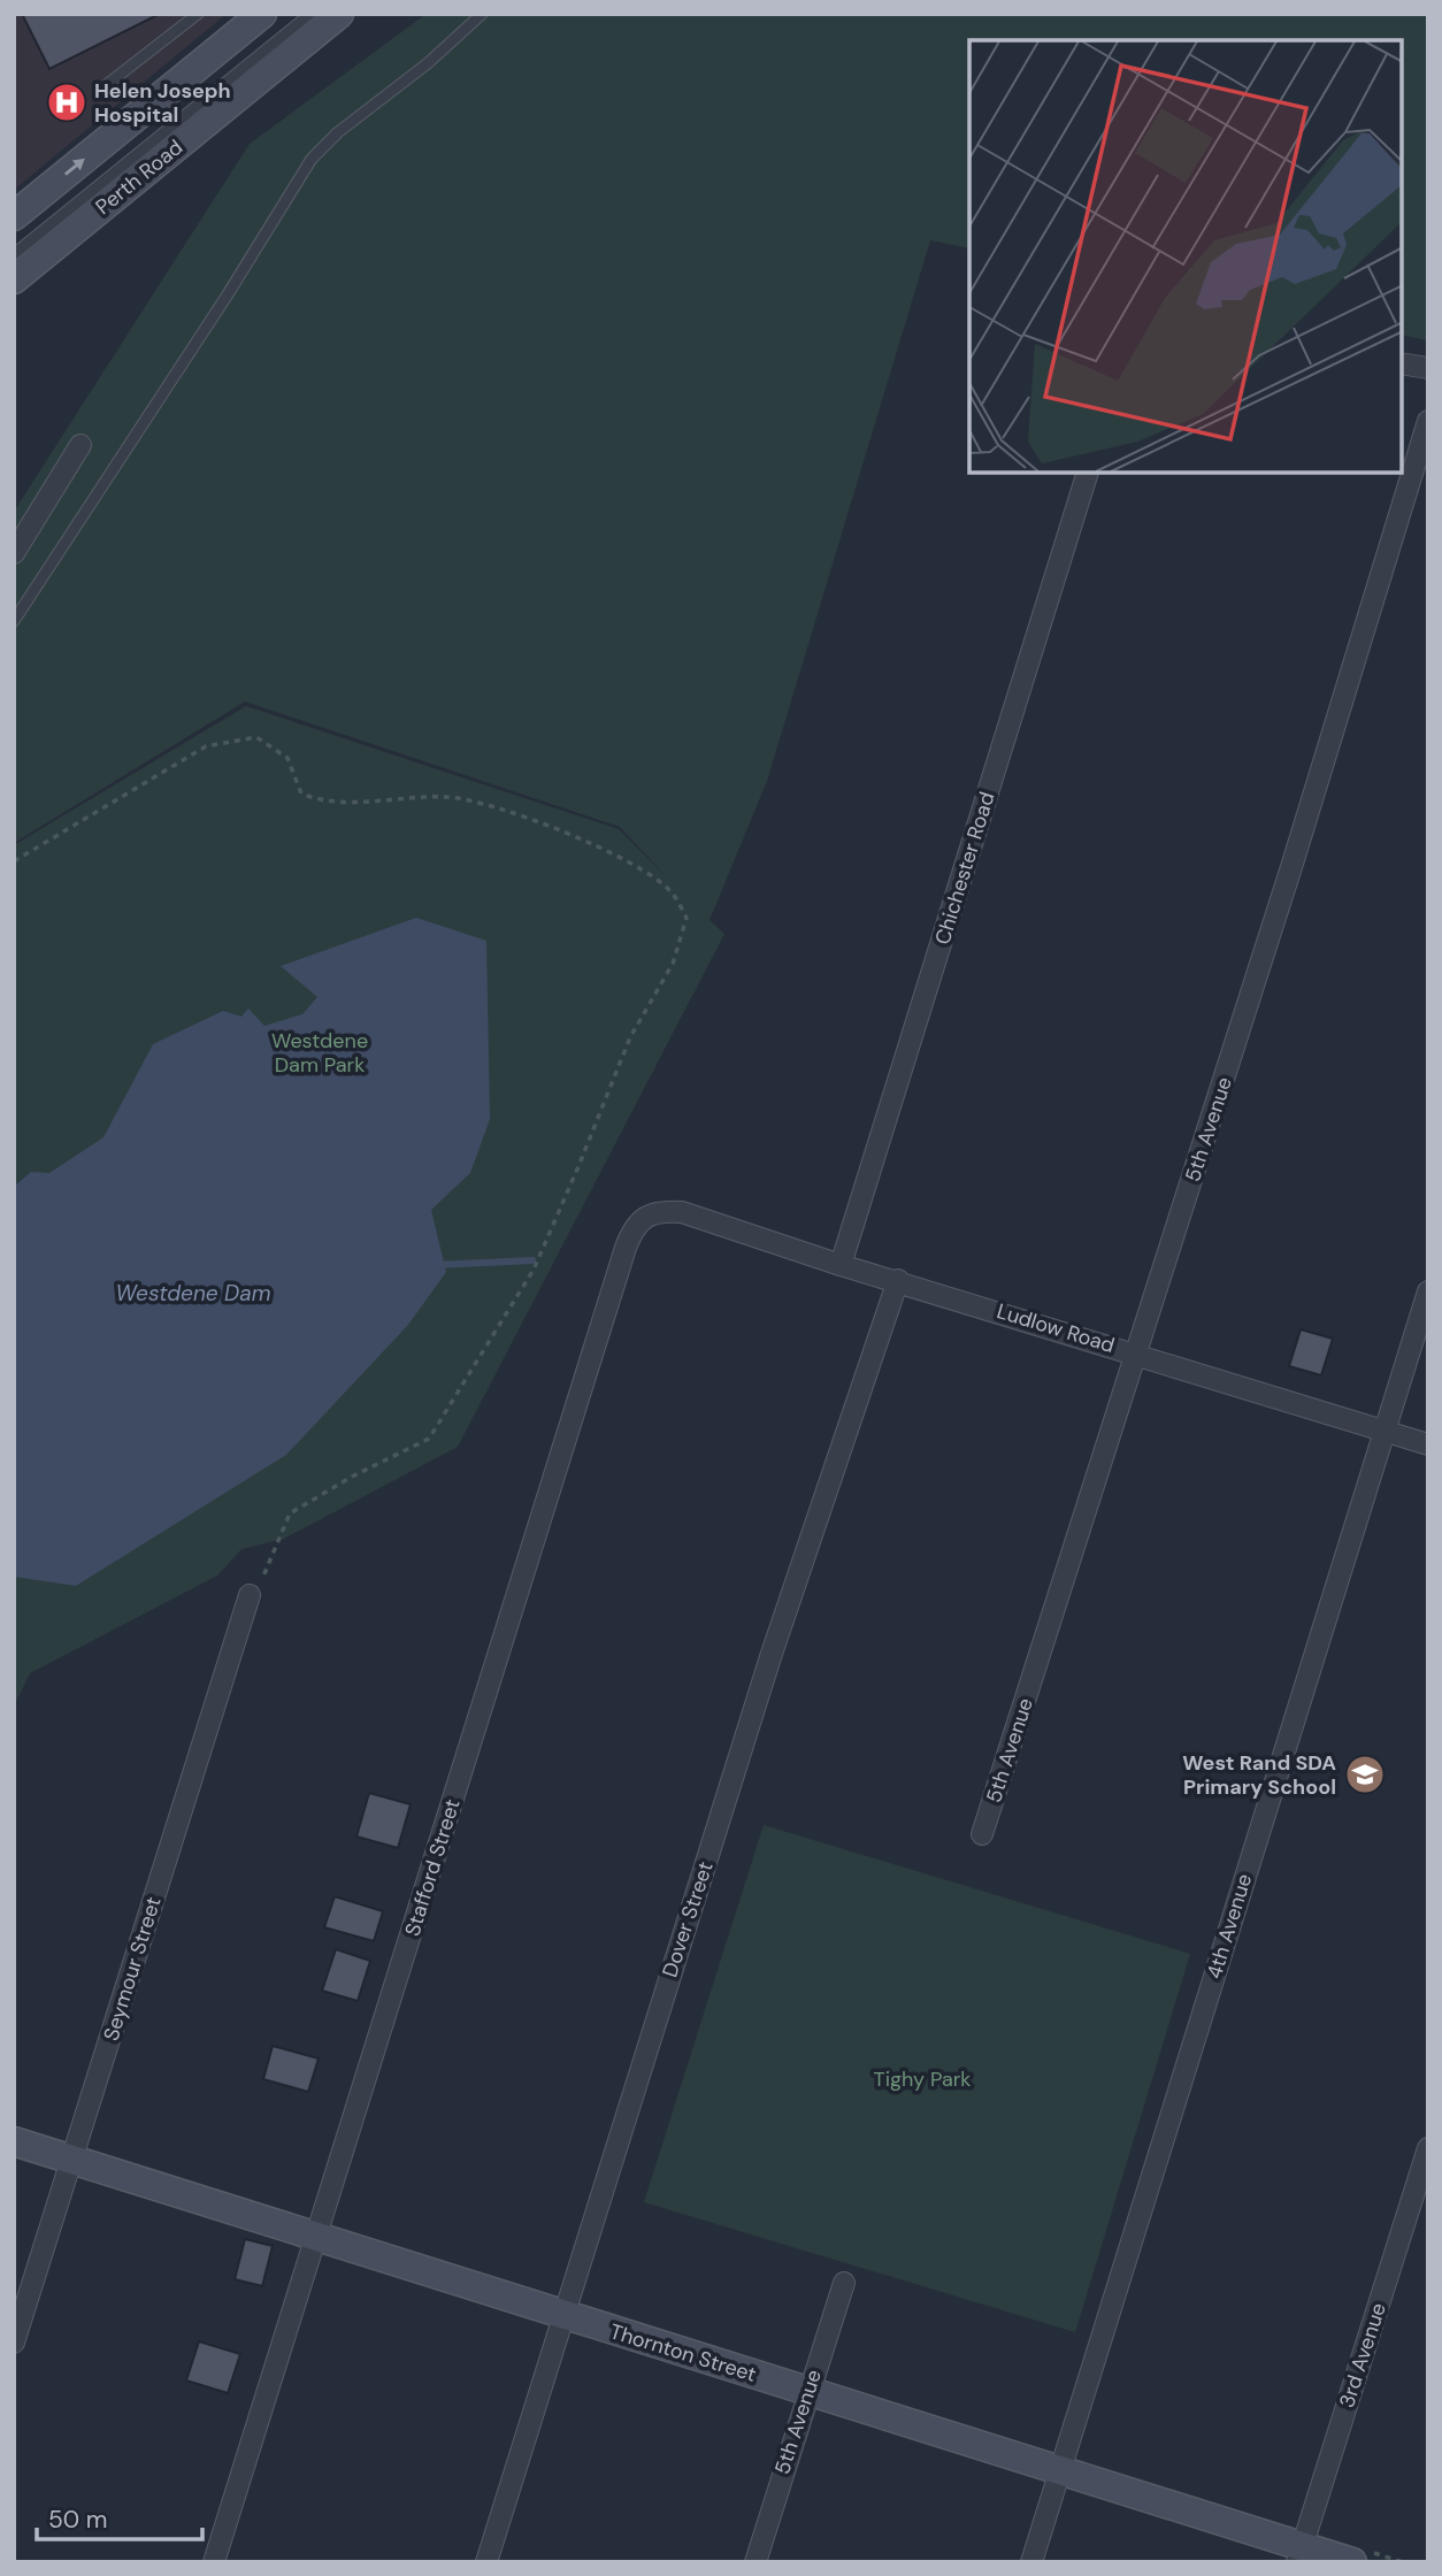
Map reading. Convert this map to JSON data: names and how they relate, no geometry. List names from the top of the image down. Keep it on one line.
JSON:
{"streets":{"street":["Perth Road","Chichester Road","5th Avenue","Ludlow Road","Stafford Street","Dover Street","4th Avenue","Seymour Street","Thornton Street","3rd Avenue"]},"crossings":[["Chichester Road","Ludlow Road"],["5th Avenue","Ludlow Road"],["5th Avenue","Thornton Street"],["Ludlow Road","Stafford Street"],["Ludlow Road","Dover Street"],["Ludlow Road","4th Avenue"],["Stafford Street","Thornton Street"],["Dover Street","Thornton Street"],["4th Avenue","Thornton Street"],["Seymour Street","Thornton Street"],["Thornton Street","3rd Avenue"]],"water":["Westdene Dam"],"parks":["Westdene Dam Park","Tighy Park"],"places":{"hospital":["Helen Joseph Hospital"],"school or university":["West Rand SDA Primary School"]},"scale_bar":"50 m"}
